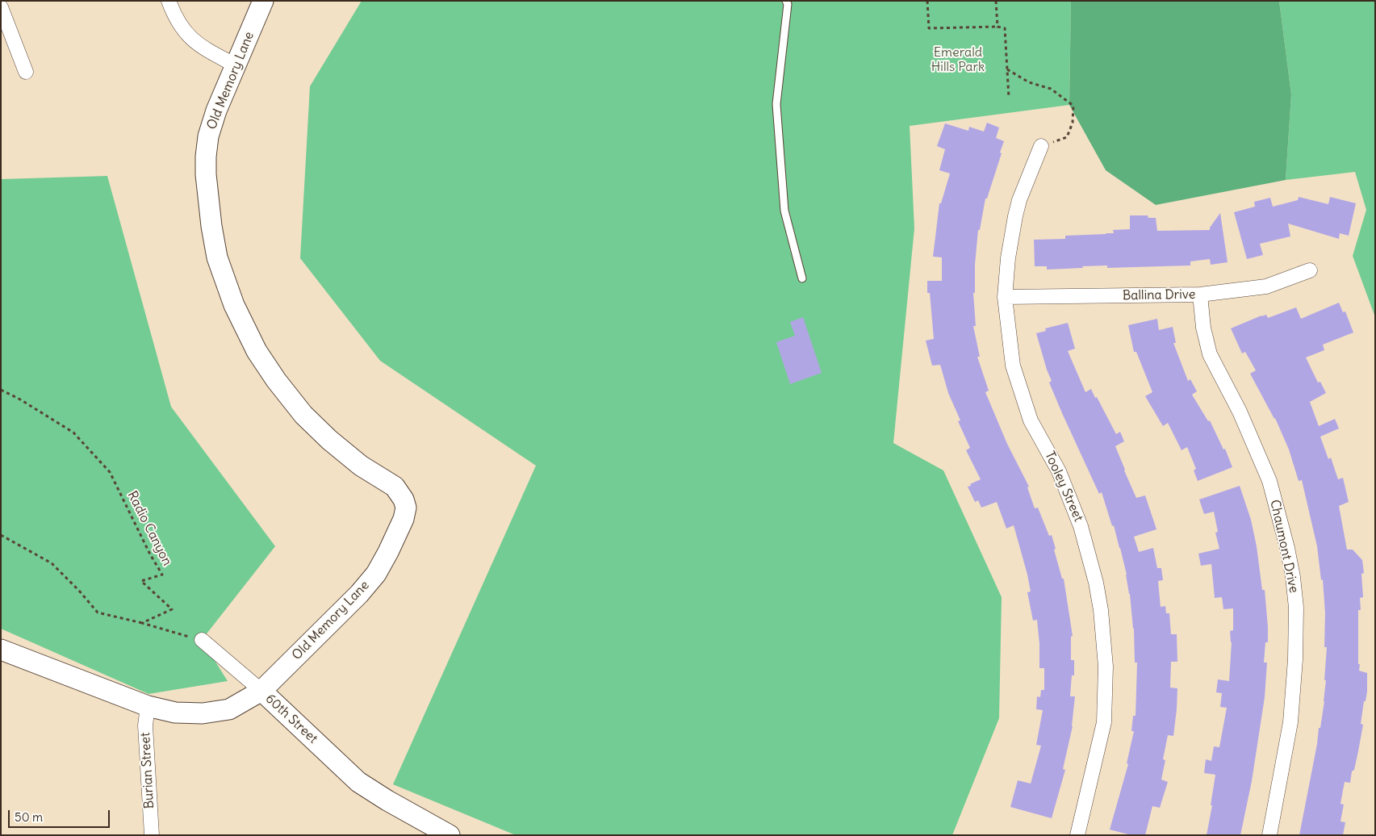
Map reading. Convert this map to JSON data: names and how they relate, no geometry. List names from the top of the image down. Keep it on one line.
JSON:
{"streets":{"street":["Old Memory Lane","Ballina Drive","Tooley Street","Chaumont Drive","60th Street","Burian Street"],"path":["Radio Canyon"]},"crossings":[["Old Memory Lane","60th Street"],["Ballina Drive","Tooley Street"],["Ballina Drive","Chaumont Drive"],["60th Street","Burian Street"]],"parks":["Emerald Hills Park"],"scale_bar":"50 m"}
